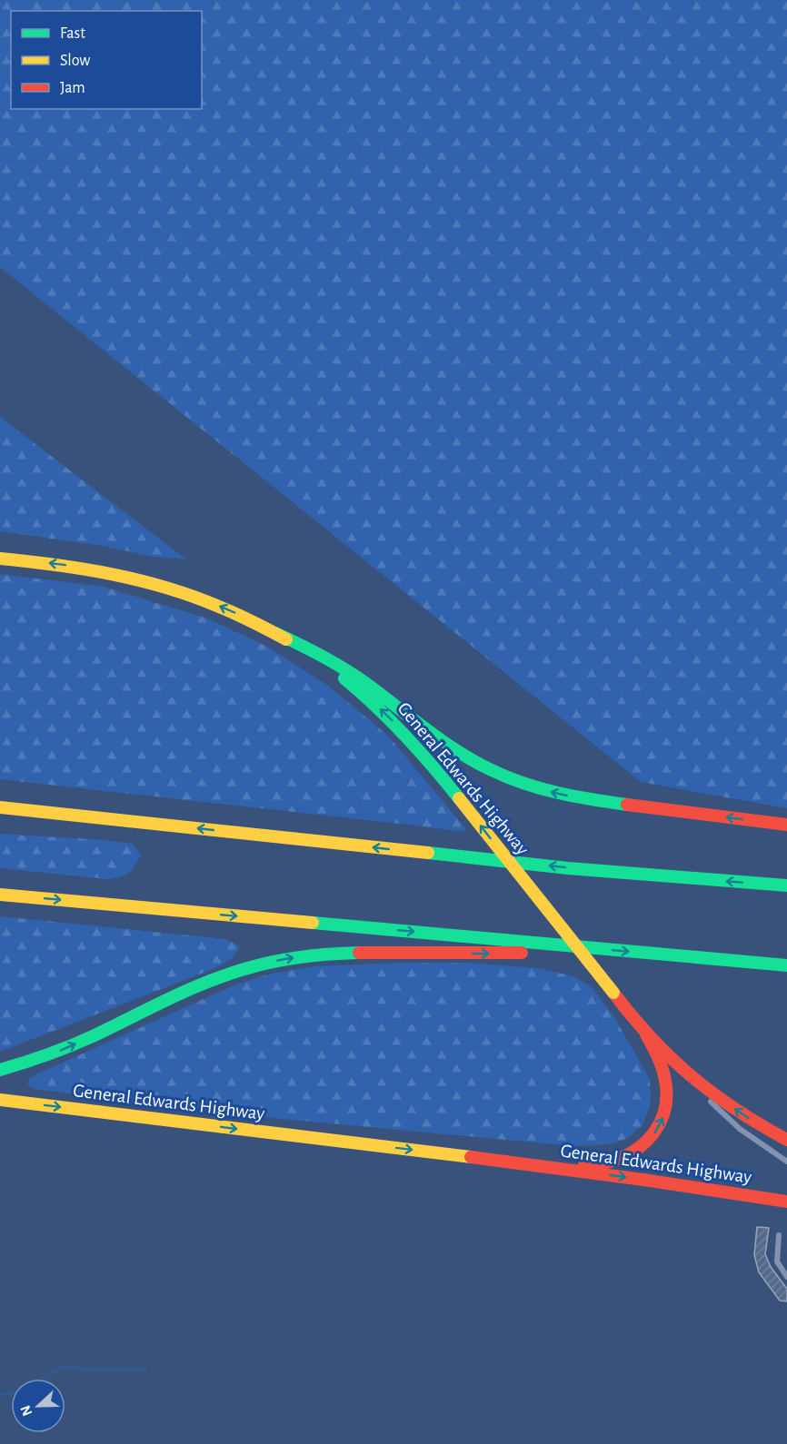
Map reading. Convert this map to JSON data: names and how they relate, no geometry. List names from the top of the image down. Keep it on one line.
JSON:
{"streets":{"main road":["General Edwards Highway"]},"legend":["Fast","Slow","Jam"],"north":"left"}
